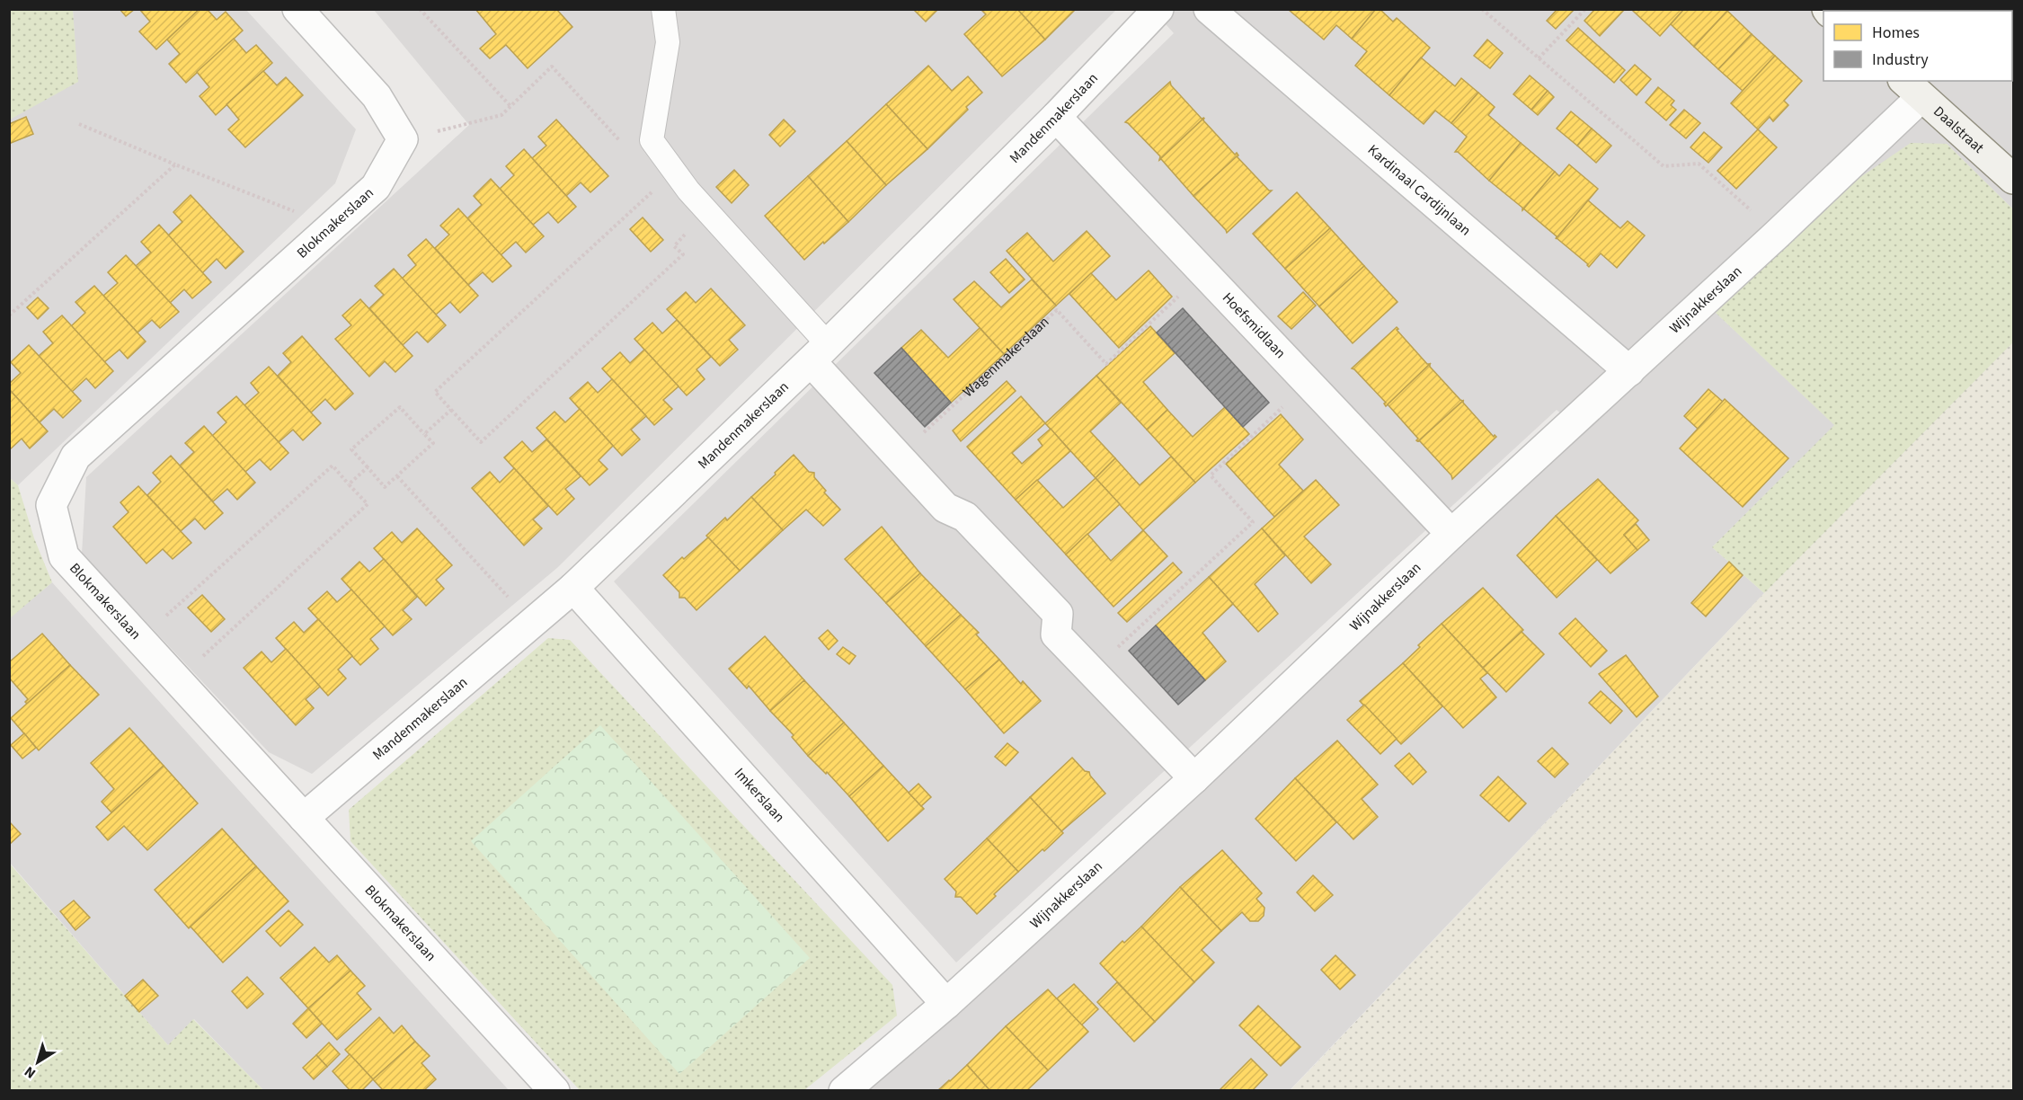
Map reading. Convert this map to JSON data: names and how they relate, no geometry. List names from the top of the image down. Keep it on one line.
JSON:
{"streets":{"street":["Mandenmakerslaan","Daalstraat","Kardinaal Cardijnlaan","Blokmakerslaan","Wijnakkerslaan","Hoefsmidlaan","Imkerslaan"],"path":["Wagenmakerslaan"]},"crossings":[["Mandenmakerslaan","Blokmakerslaan"],["Mandenmakerslaan","Hoefsmidlaan"],["Mandenmakerslaan","Imkerslaan"],["Daalstraat","Wijnakkerslaan"],["Kardinaal Cardijnlaan","Wijnakkerslaan"],["Wijnakkerslaan","Hoefsmidlaan"],["Wijnakkerslaan","Imkerslaan"],["Hoefsmidlaan","Wagenmakerslaan"]],"legend":["Homes","Industry"],"north":"bottom left"}
